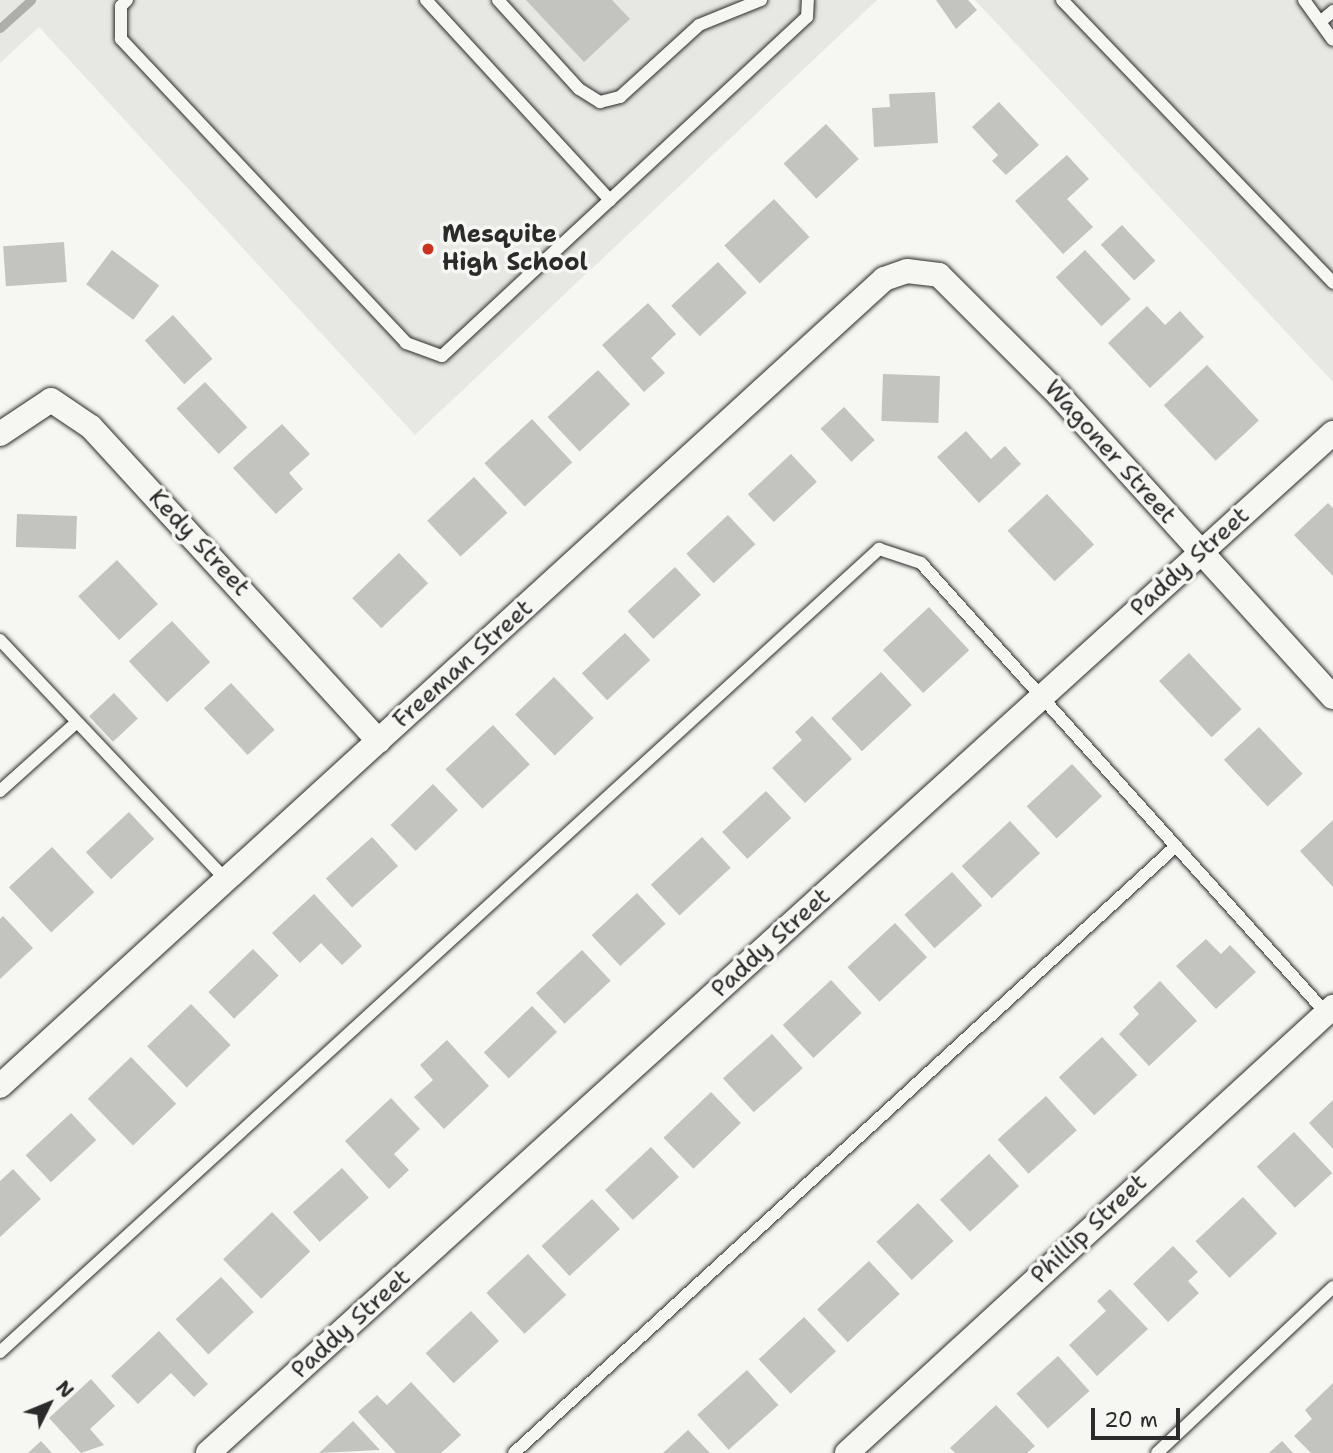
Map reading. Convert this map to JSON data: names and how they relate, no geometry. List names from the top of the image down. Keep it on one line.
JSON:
{"streets":{"street":["Wagoner Street","Kedy Street","Paddy Street","Freeman Street","Phillip Street"]},"crossings":[["Wagoner Street","Paddy Street"],["Wagoner Street","Freeman Street"],["Kedy Street","Freeman Street"]],"places":["Mesquite High School"],"scale_bar":"20 m","north":"top right"}
